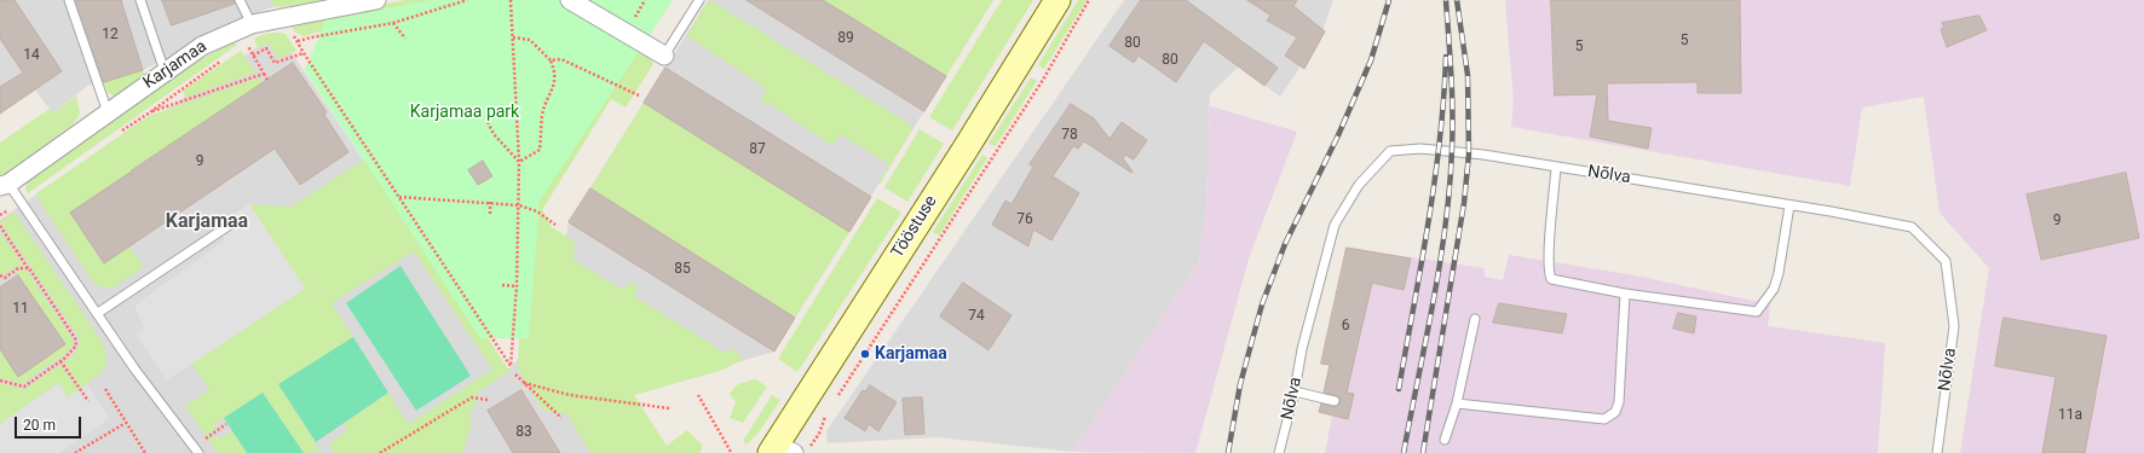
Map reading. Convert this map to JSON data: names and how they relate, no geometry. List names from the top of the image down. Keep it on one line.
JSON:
{"streets":{"street":["Karjamaa","Tööstuse"],"lane":["Nõlva"]},"districts":["Karjamaa"],"parks":["Karjamaa park"],"places":["Karjamaa"],"house_numbers":["12","89","5","80","5","14","80","78","87","9","76","9","85","11","74","6","11a","83"],"scale_bar":"20 m"}
